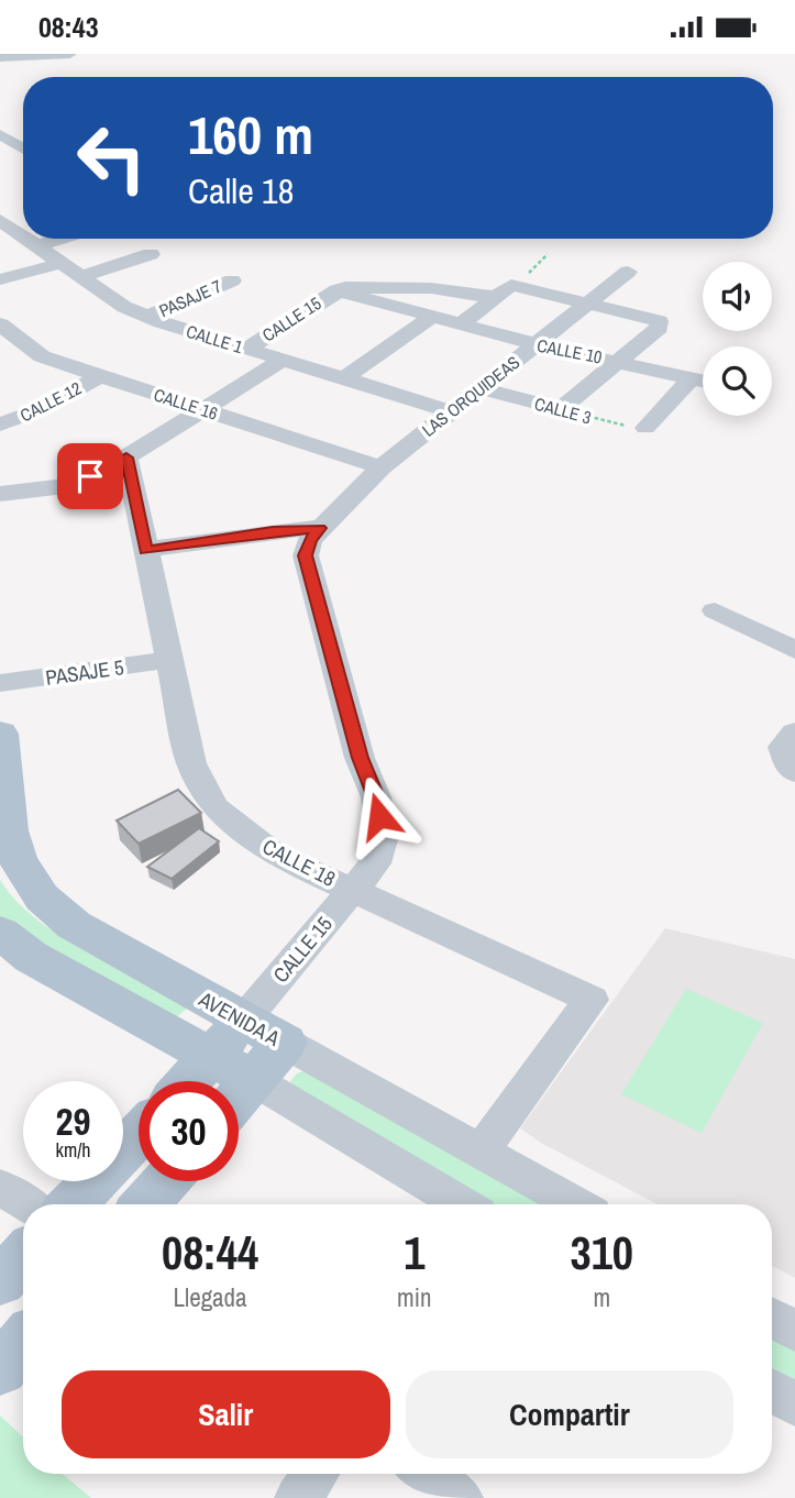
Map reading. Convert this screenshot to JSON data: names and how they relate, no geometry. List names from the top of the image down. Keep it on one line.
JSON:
{"streets":{"main road":["AVENIDA A"],"street":["PASAJE 7","CALLE 15","CALLE 1","CALLE 10","LAS ORQUIDEAS","CALLE 12","CALLE 16","CALLE 3","PASAJE 5","CALLE 18"]},"crossings":[["PASAJE 7","CALLE 1"],["CALLE 15","CALLE 1"],["CALLE 15","CALLE 10"],["CALLE 15","LAS ORQUIDEAS"],["CALLE 15","CALLE 18"],["CALLE 15","AVENIDA A"],["CALLE 1","LAS ORQUIDEAS"],["CALLE 10","LAS ORQUIDEAS"],["LAS ORQUIDEAS","CALLE 16"],["LAS ORQUIDEAS","CALLE 3"],["CALLE 12","CALLE 16"],["PASAJE 5","CALLE 18"],["CALLE 18","AVENIDA A"]],"page":{"status":"08:43","turn":["160 m","Calle 18"],"speed":"29 km/h","limit":"30","eta":["08:44","Llegada","1","min","310","m"],"buttons":["Salir","Compartir"]}}
